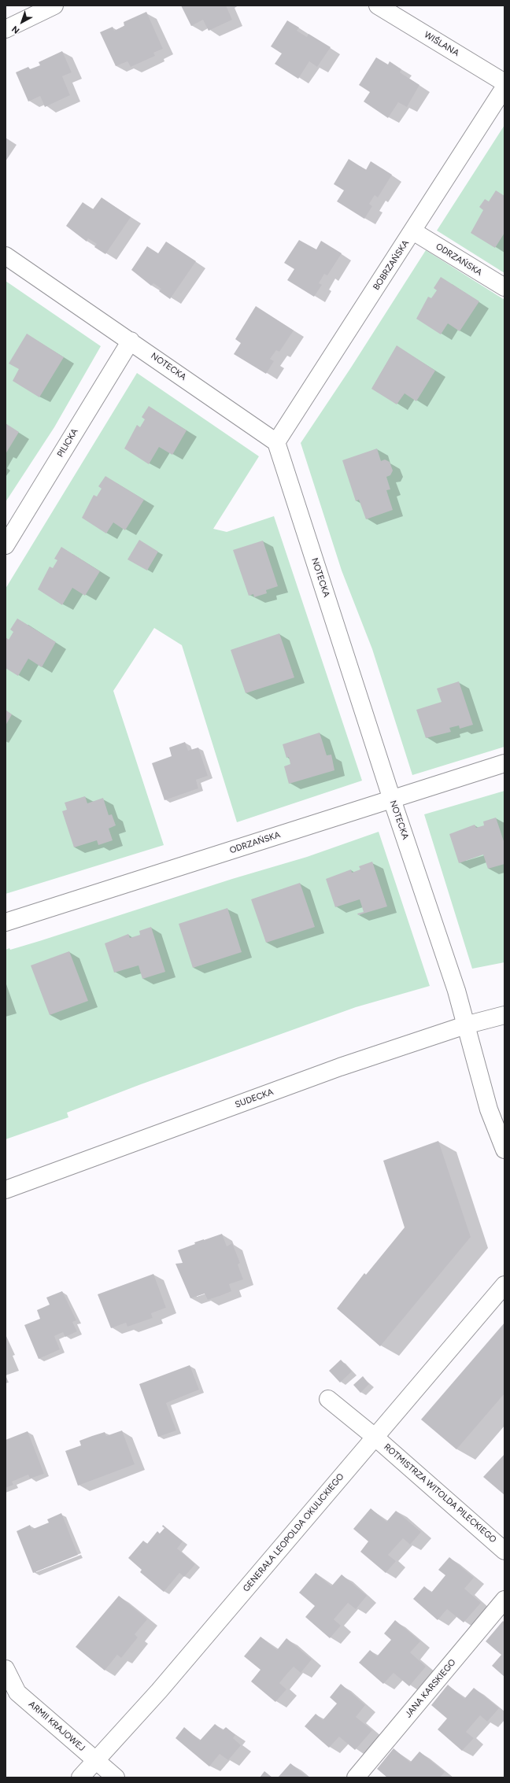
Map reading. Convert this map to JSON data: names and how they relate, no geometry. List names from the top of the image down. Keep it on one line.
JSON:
{"streets":{"street":["WIŚLANA","ODRZAŃSKA","BOBRZAŃSKA","NOTECKA","PILICKA","SUDECKA","ROTMISTRZA WITOLDA PILECKIEGO","GENERAŁA LEOPOLDA OKULICKIEGO","JANA KARSKIEGO","ARMII KRAJOWEJ"]},"crossings":[["ODRZAŃSKA","BOBRZAŃSKA"],["ODRZAŃSKA","NOTECKA"],["BOBRZAŃSKA","NOTECKA"],["NOTECKA","PILICKA"],["NOTECKA","SUDECKA"],["ROTMISTRZA WITOLDA PILECKIEGO","GENERAŁA LEOPOLDA OKULICKIEGO"],["GENERAŁA LEOPOLDA OKULICKIEGO","ARMII KRAJOWEJ"]],"north":"bottom left"}
